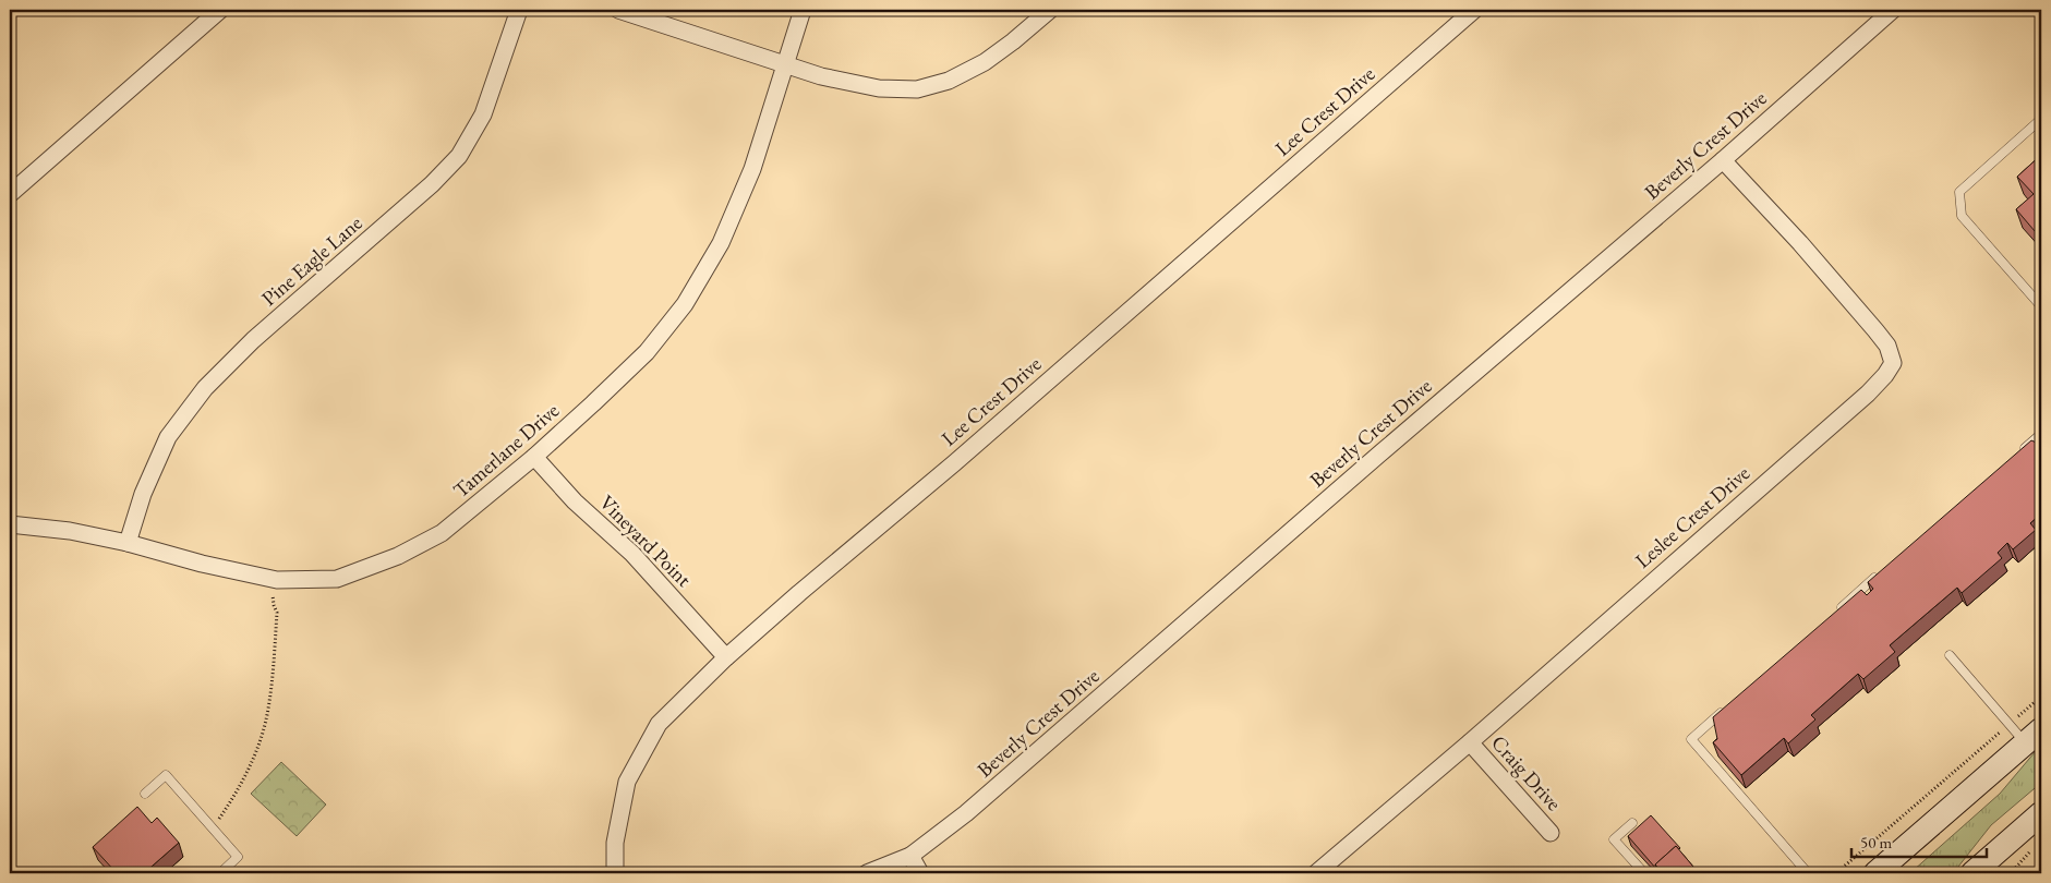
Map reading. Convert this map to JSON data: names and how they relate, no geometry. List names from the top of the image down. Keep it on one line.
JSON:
{"streets":{"street":["Lee Crest Drive","Beverly Crest Drive","Pine Eagle Lane","Tamerlane Drive","Leslee Crest Drive","Vineyard Point","Craig Drive"]},"crossings":[["Lee Crest Drive","Vineyard Point"],["Beverly Crest Drive","Leslee Crest Drive"],["Pine Eagle Lane","Tamerlane Drive"],["Tamerlane Drive","Vineyard Point"],["Leslee Crest Drive","Craig Drive"]],"scale_bar":"50 m"}
